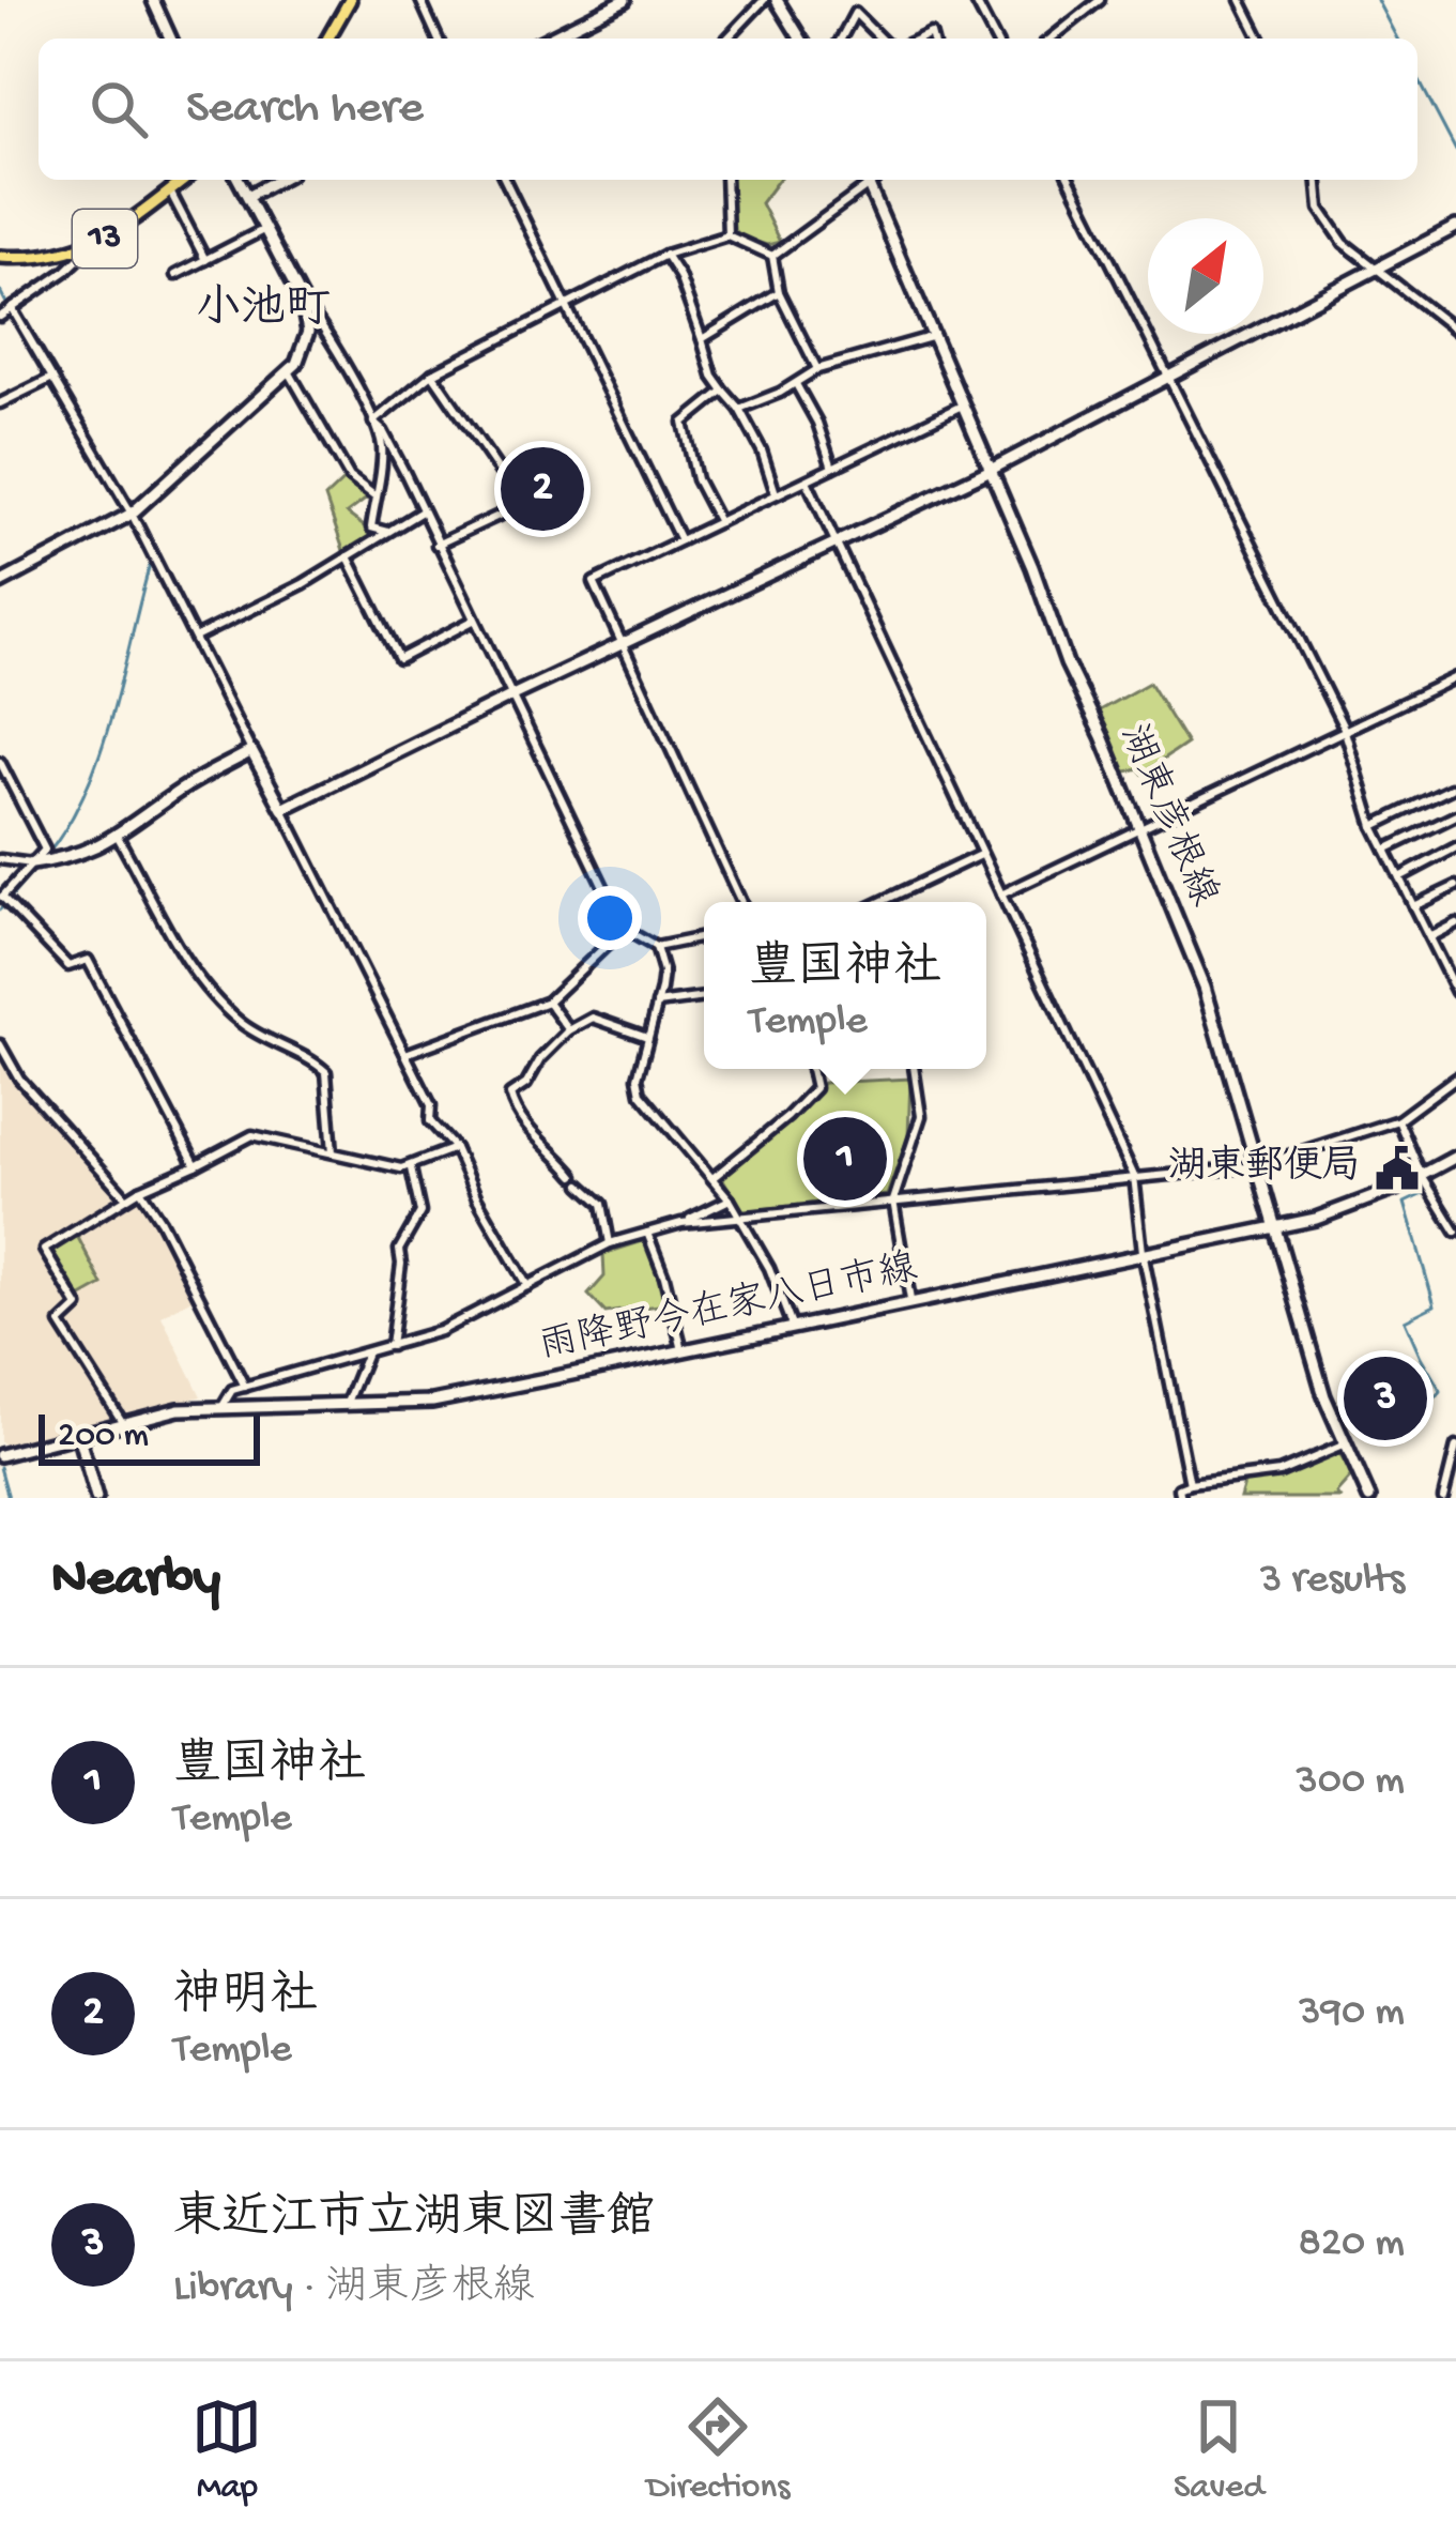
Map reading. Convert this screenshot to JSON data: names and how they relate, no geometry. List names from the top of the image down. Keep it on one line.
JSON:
{"streets":{"main road":["13","湖東彦根線","雨降野今在家八日市線"]},"crossings":[["湖東彦根線","雨降野今在家八日市線"]],"districts":["小池町"],"places":{"public building":["湖東郵便局"]},"scale_bar":"200 m","north":"top right","page":{"search":"Search here","pins":["2","1","3"],"popup":["豊国神社","Temple"],"scale":"200 m","heading":["Nearby","3 results"],"list":[{"mark":"1","name":"豊国神社","note":"Temple","value":"300 m"},{"mark":"2","name":"神明社","note":"Temple","value":"390 m"},{"mark":"3","name":"東近江市立湖東図書館","note":"Library · 湖東彦根線","value":"820 m"}],"nav":["Map","Directions","Saved"]}}
